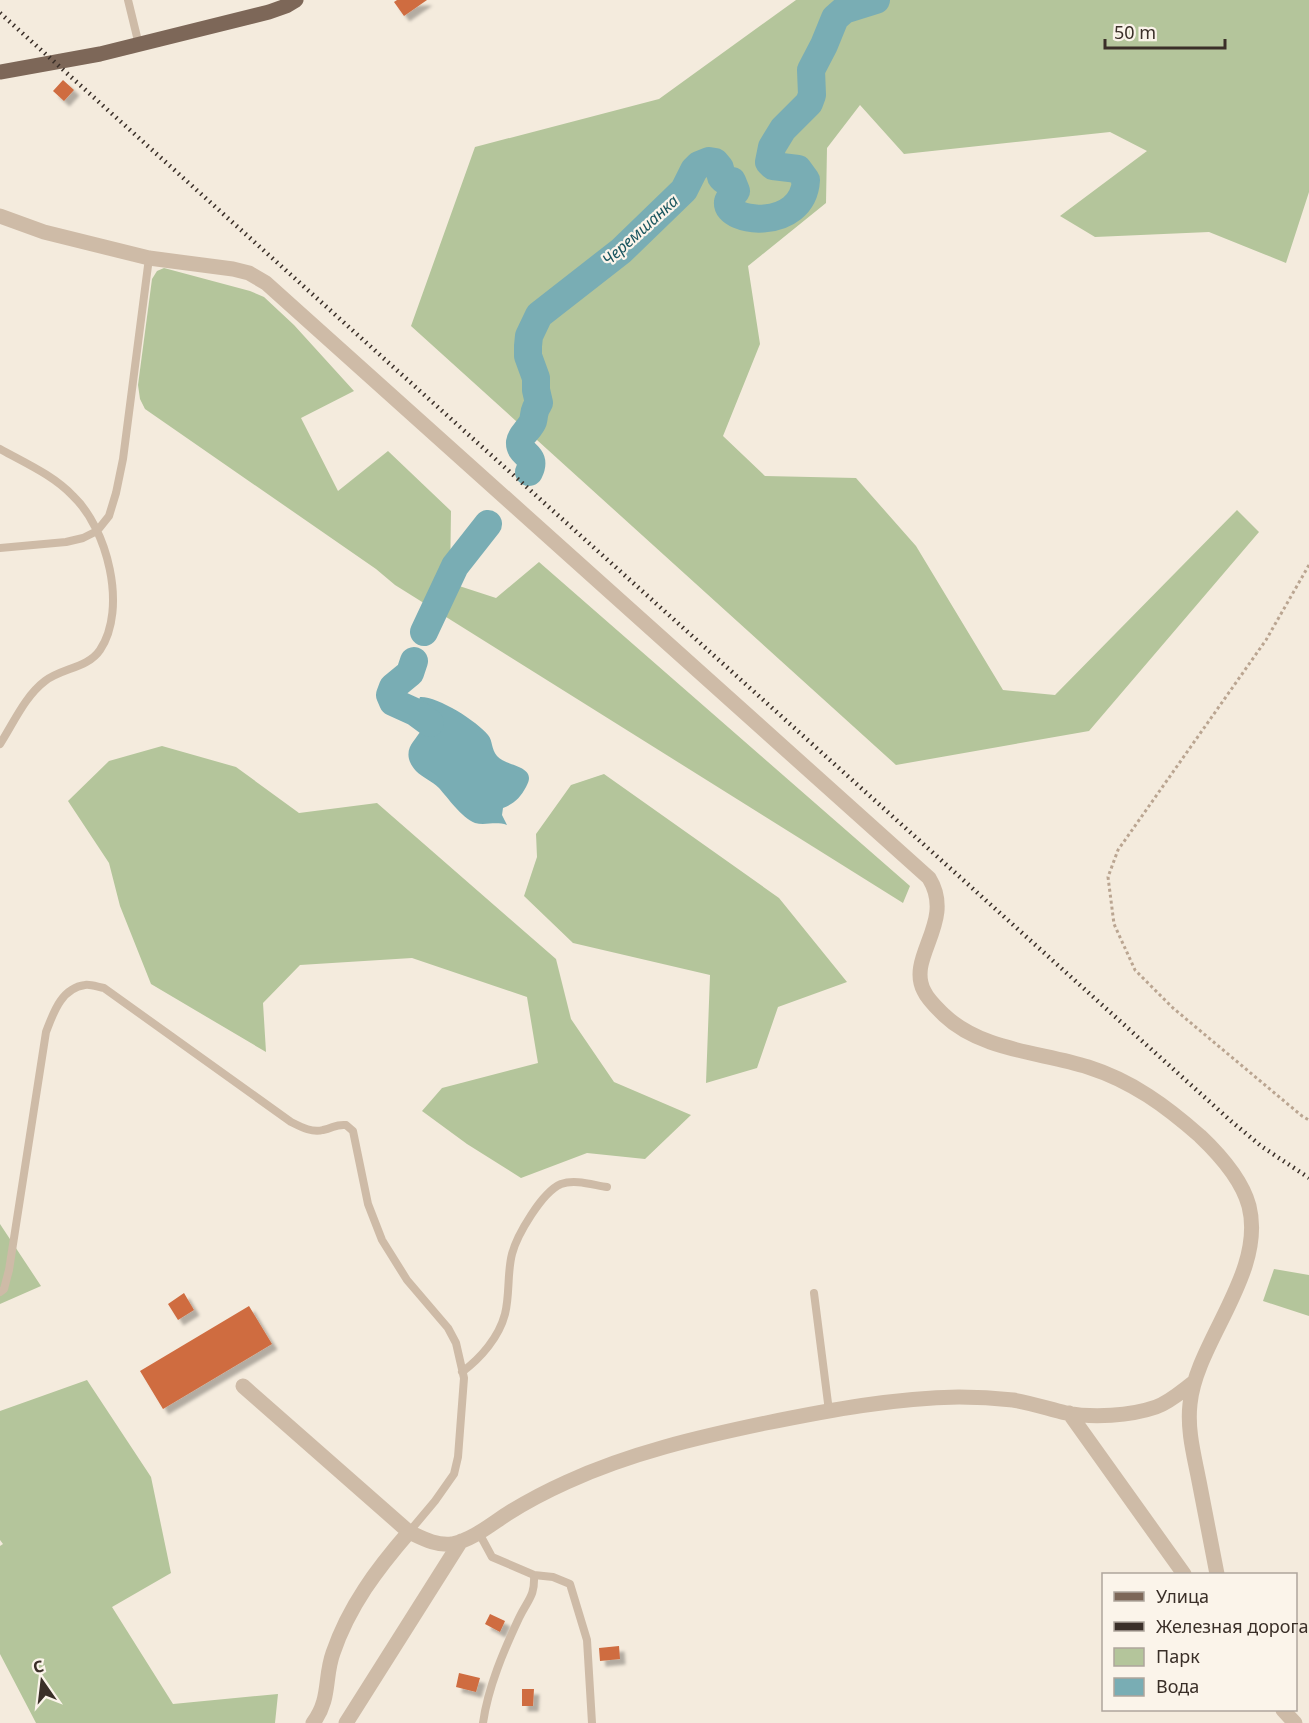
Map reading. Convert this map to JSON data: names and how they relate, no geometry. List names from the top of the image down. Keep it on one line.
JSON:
{"water":["Черемшанка"],"legend":["Улица","Железная дорога","Парк","Вода"],"scale_bar":"50 m","north":"top"}
